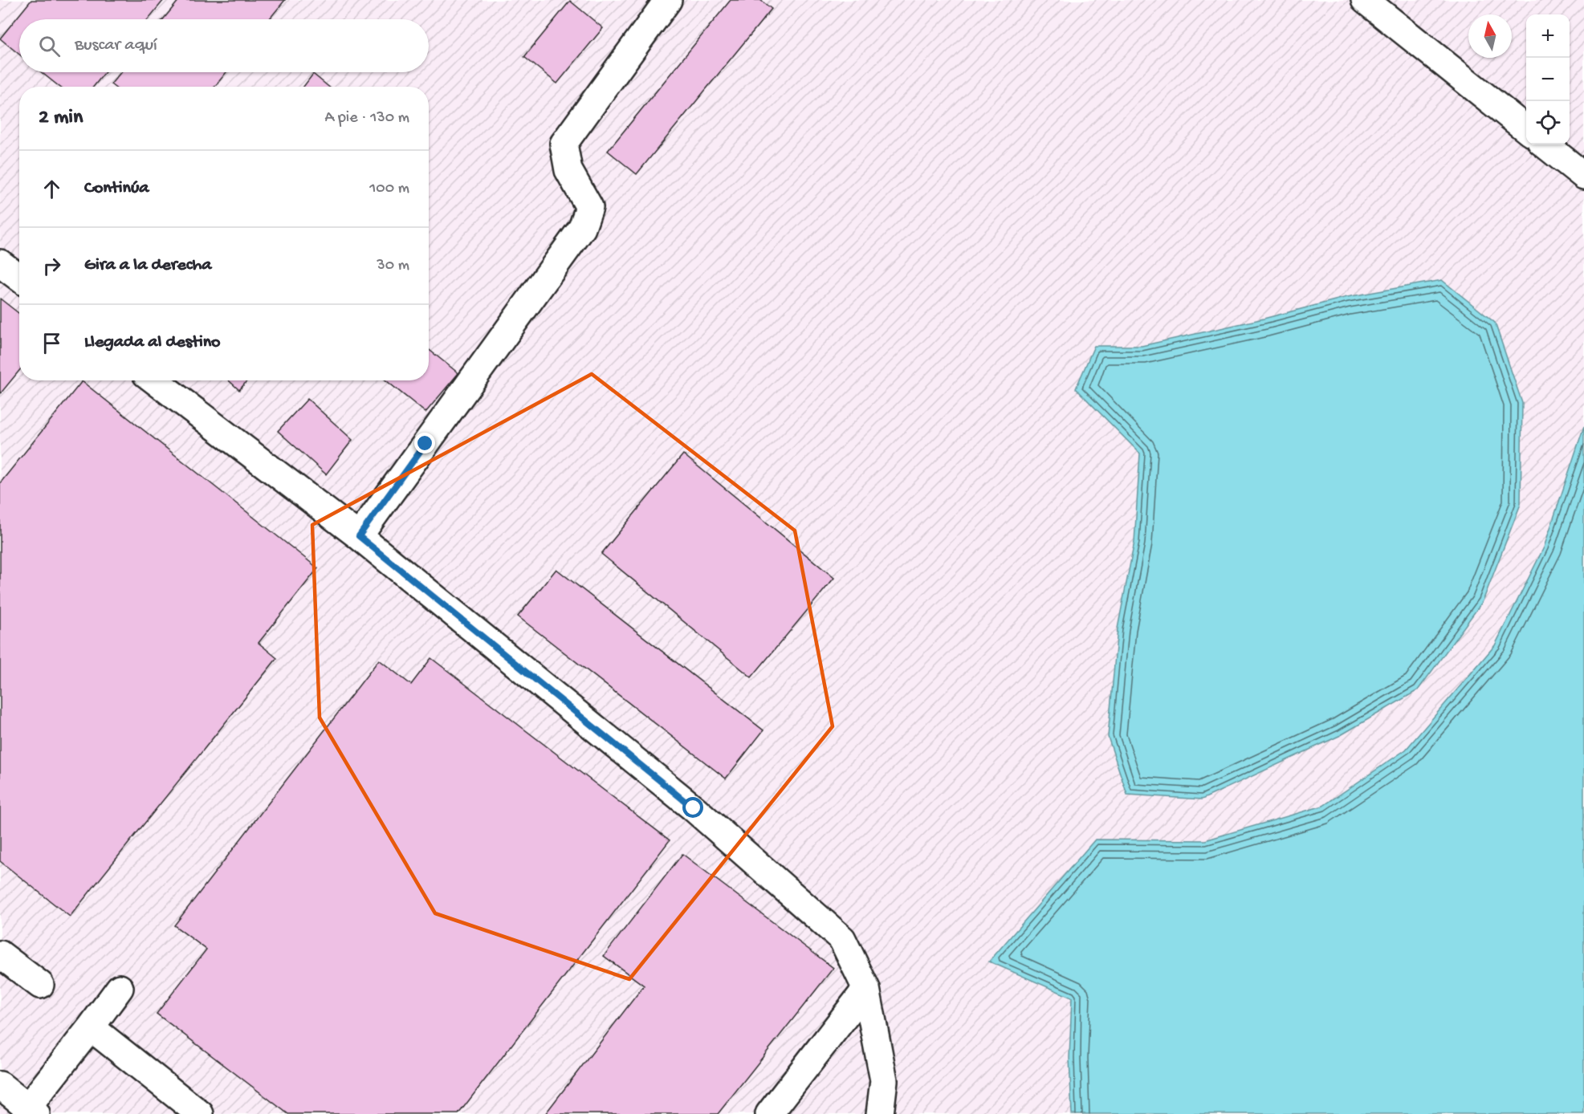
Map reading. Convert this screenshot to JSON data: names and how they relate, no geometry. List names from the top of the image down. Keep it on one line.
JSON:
{"north":"top","page":{"map_buttons":["+","−"],"search":"Buscar aquí","heading":["2 min","A pie · 130 m"],"list":[["Continúa","100 m"],["Gira a la derecha","30 m"],"Llegada al destino"]}}
